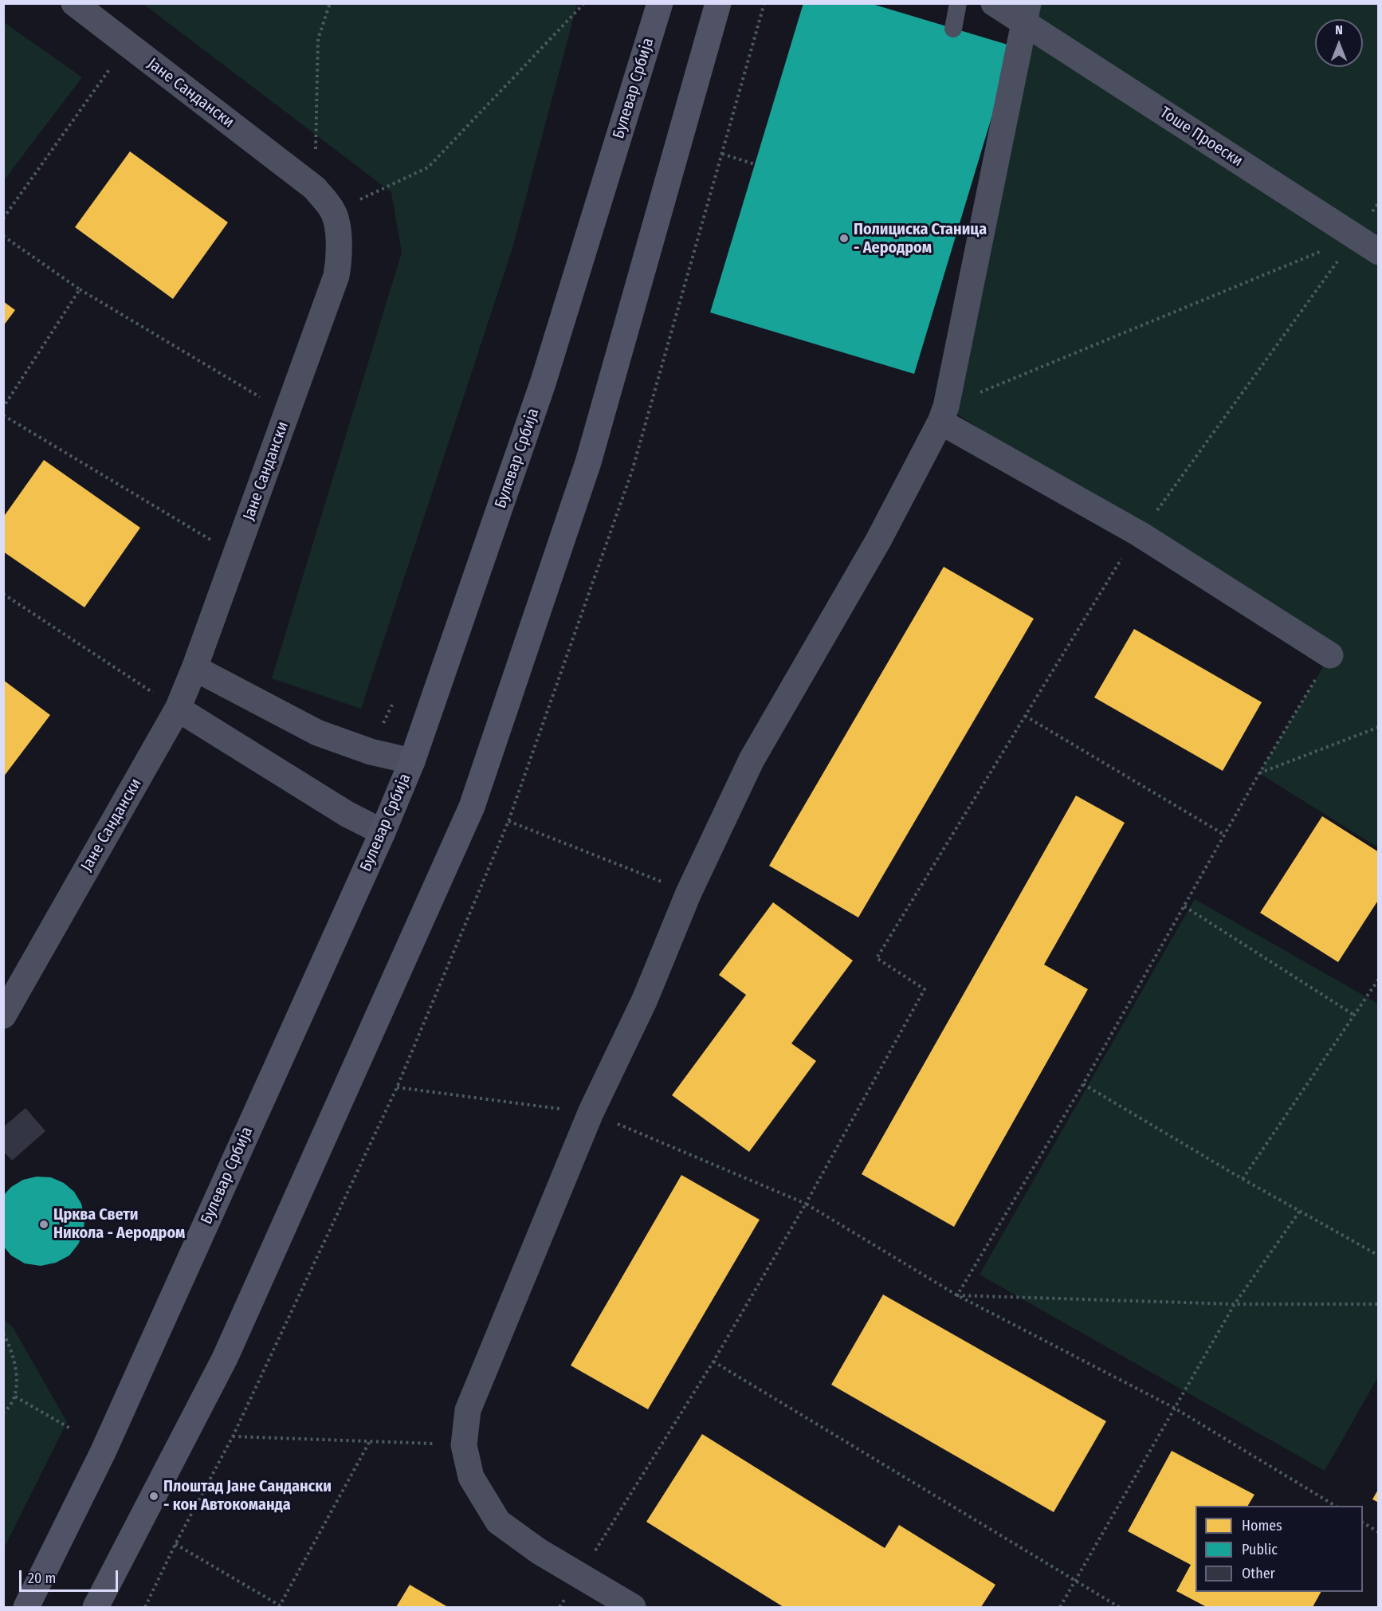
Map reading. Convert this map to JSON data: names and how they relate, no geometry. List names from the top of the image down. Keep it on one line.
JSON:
{"streets":{"street":["Булевар Србија","Јане Сандански","Тоше Проески"]},"places":["Полициска Станица - Аеродром","Црква Свети Никола - Аеродром","Плоштад Јане Сандански - кон Автокоманда"],"legend":["Homes","Public","Other"],"scale_bar":"20 m","north":"top"}
